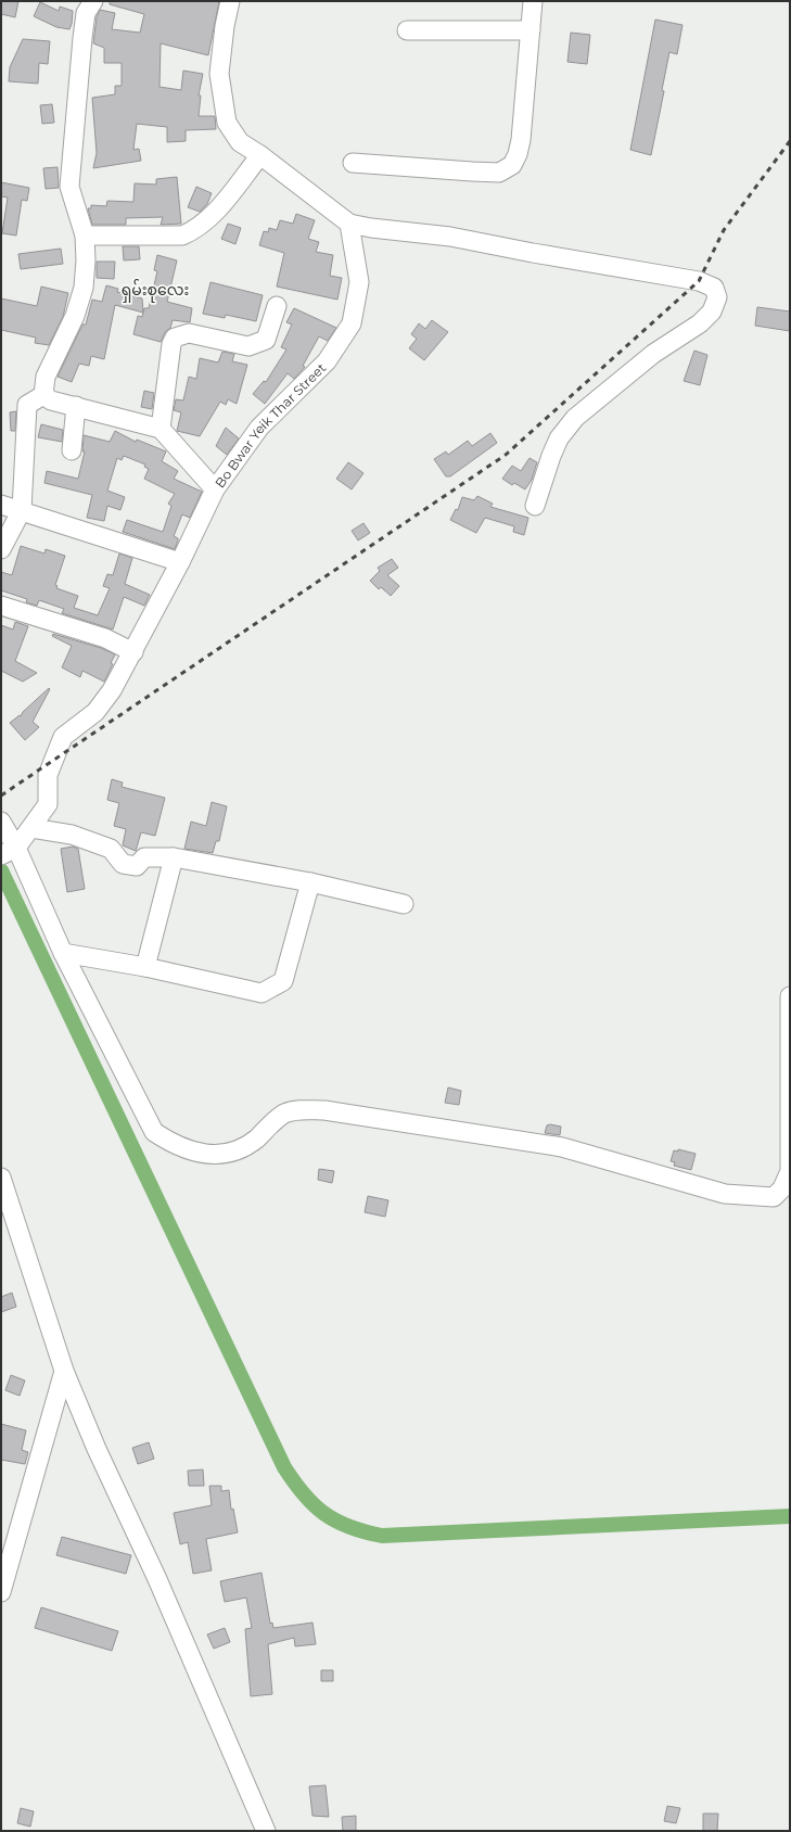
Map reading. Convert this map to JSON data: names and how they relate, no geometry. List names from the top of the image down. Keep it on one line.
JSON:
{"streets":{"street":["Bo Bwar Yeik Thar Street"]},"districts":["ရှမ်းစုလေး"]}
